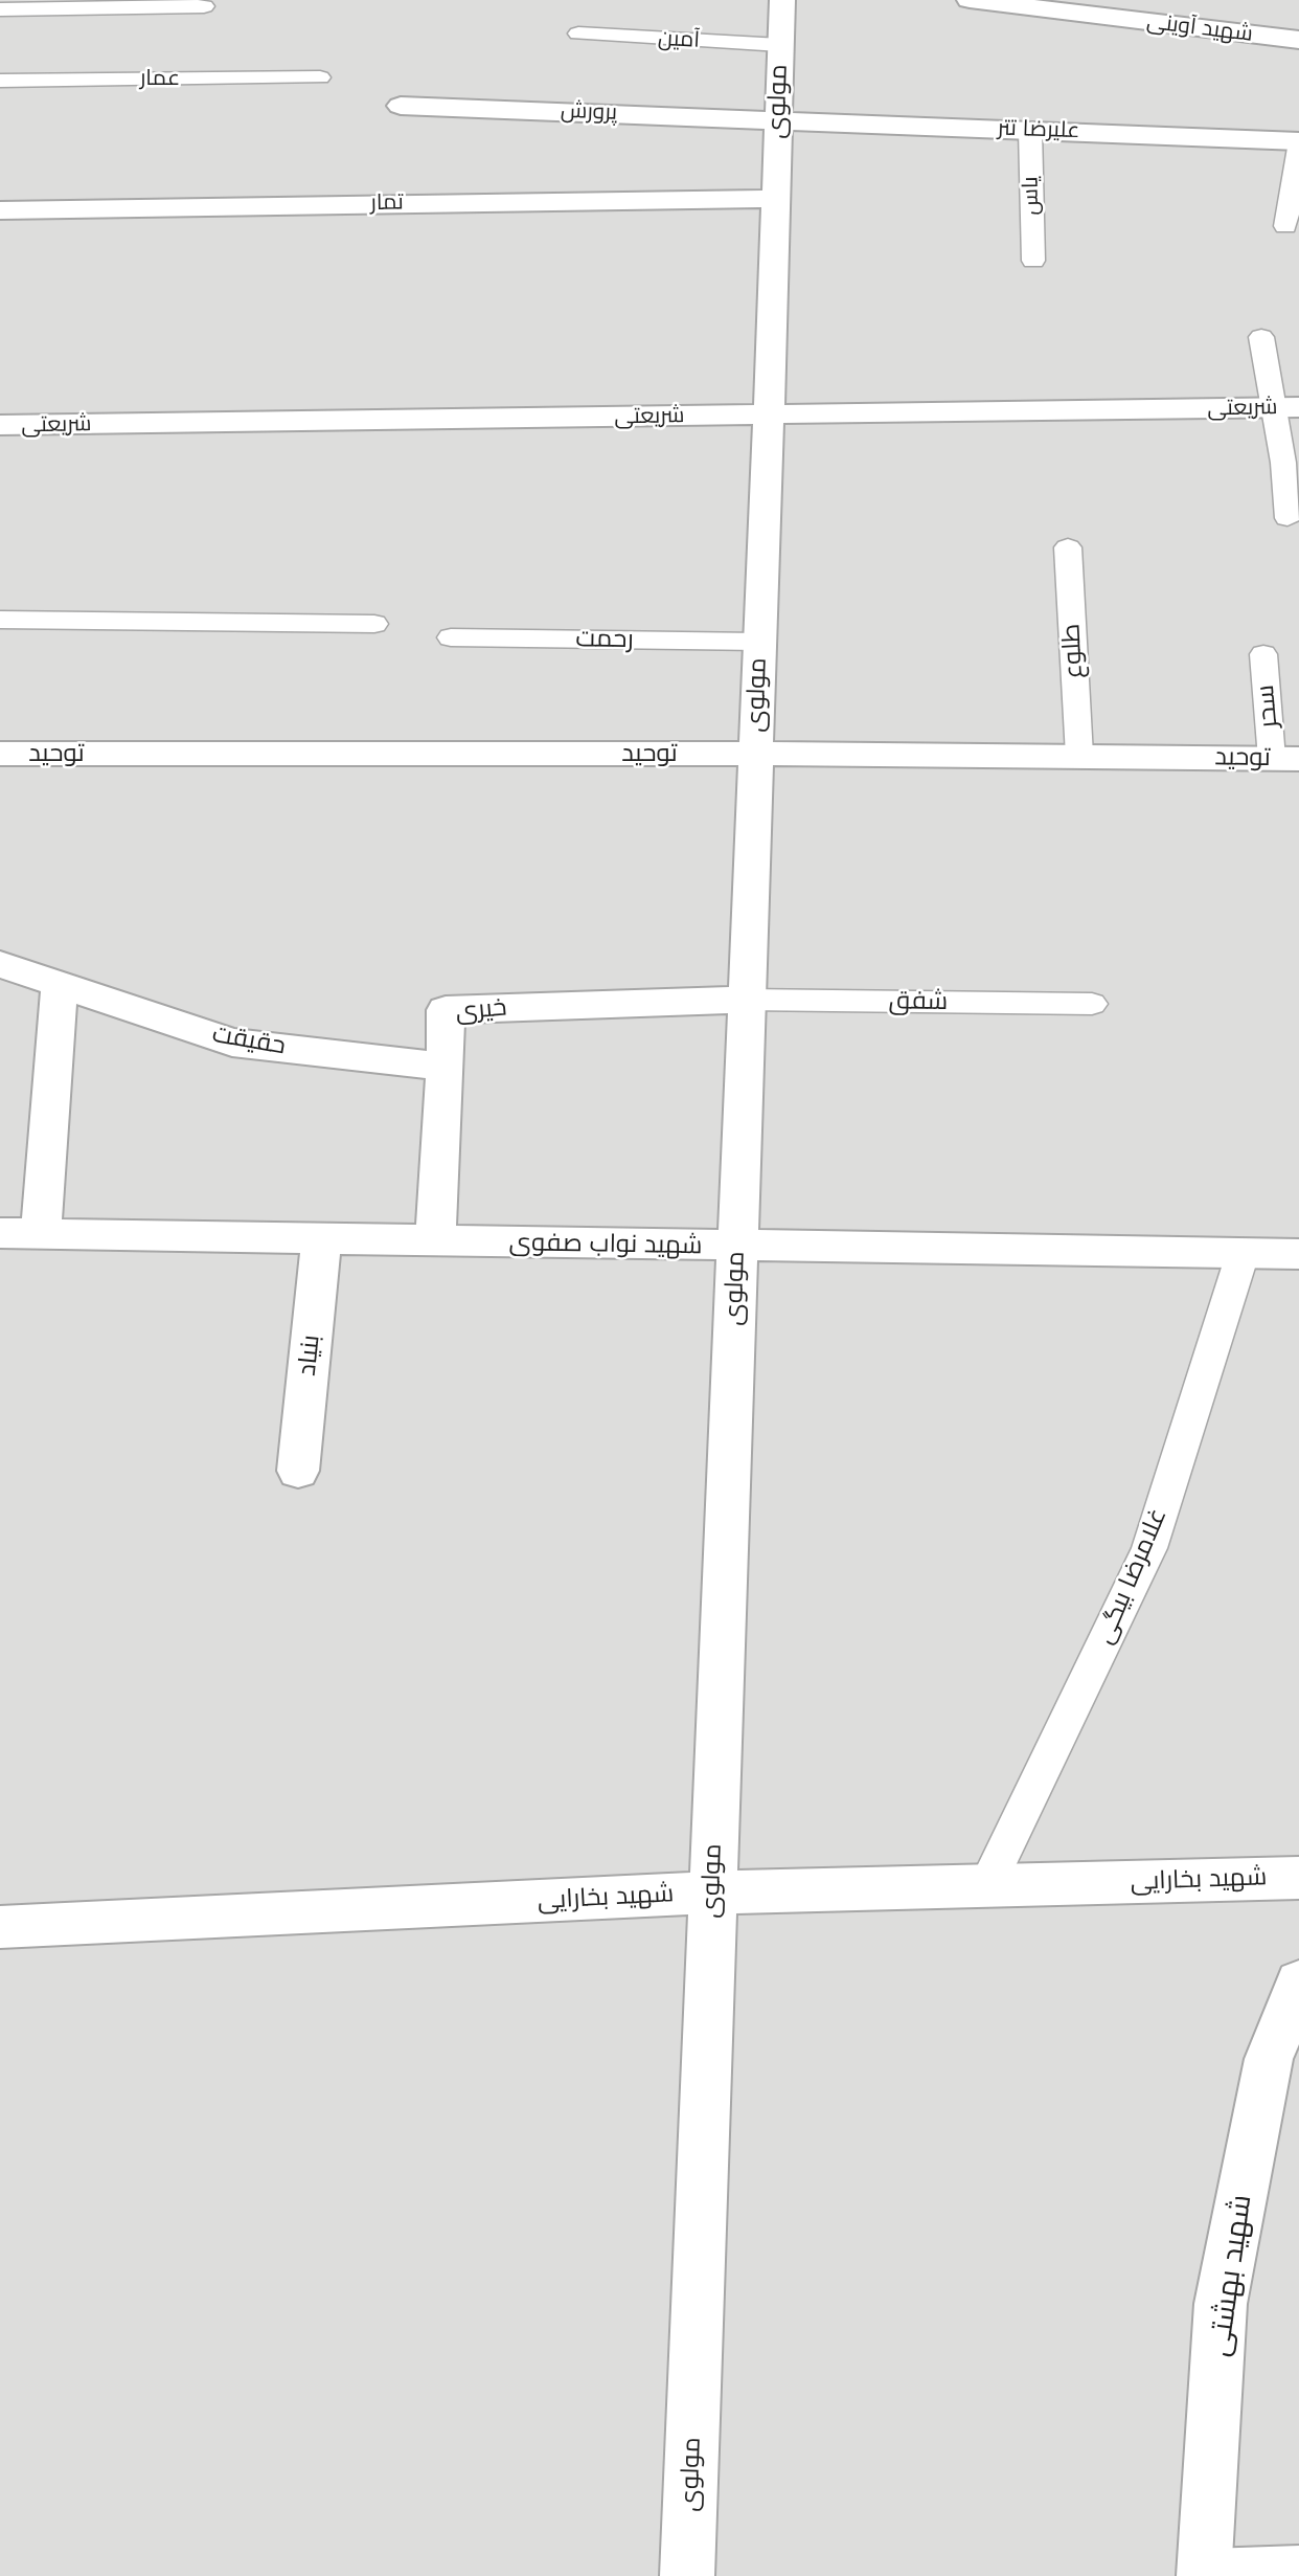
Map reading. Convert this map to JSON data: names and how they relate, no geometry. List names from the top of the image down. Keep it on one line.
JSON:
{"streets":{"street":["شهید آوینی","مولوی","پرورش","علیرضا تتر","تمار","شریعتی","توحید","خیری","حقیقت","شهید نواب صفوی","بنیاد","شهید بخارایی","شهید بهشتی"],"lane":["آمین","عمار","یاس","رحمت","طلوع","سحر","شفق","غلامرضا بیگی"]},"crossings":[["آمین","مولوی"],["مولوی","پرورش"],["مولوی","علیرضا تتر"],["مولوی","تمار"],["مولوی","شریعتی"],["مولوی","رحمت"],["مولوی","توحید"],["مولوی","شفق"],["مولوی","خیری"],["مولوی","شهید نواب صفوی"],["مولوی","شهید بخارایی"],["پرورش","علیرضا تتر"],["علیرضا تتر","یاس"],["طلوع","توحید"],["سحر","توحید"],["شفق","خیری"],["خیری","حقیقت"],["خیری","شهید نواب صفوی"],["شهید نواب صفوی","بنیاد"],["شهید نواب صفوی","غلامرضا بیگی"],["غلامرضا بیگی","شهید بخارایی"]]}
